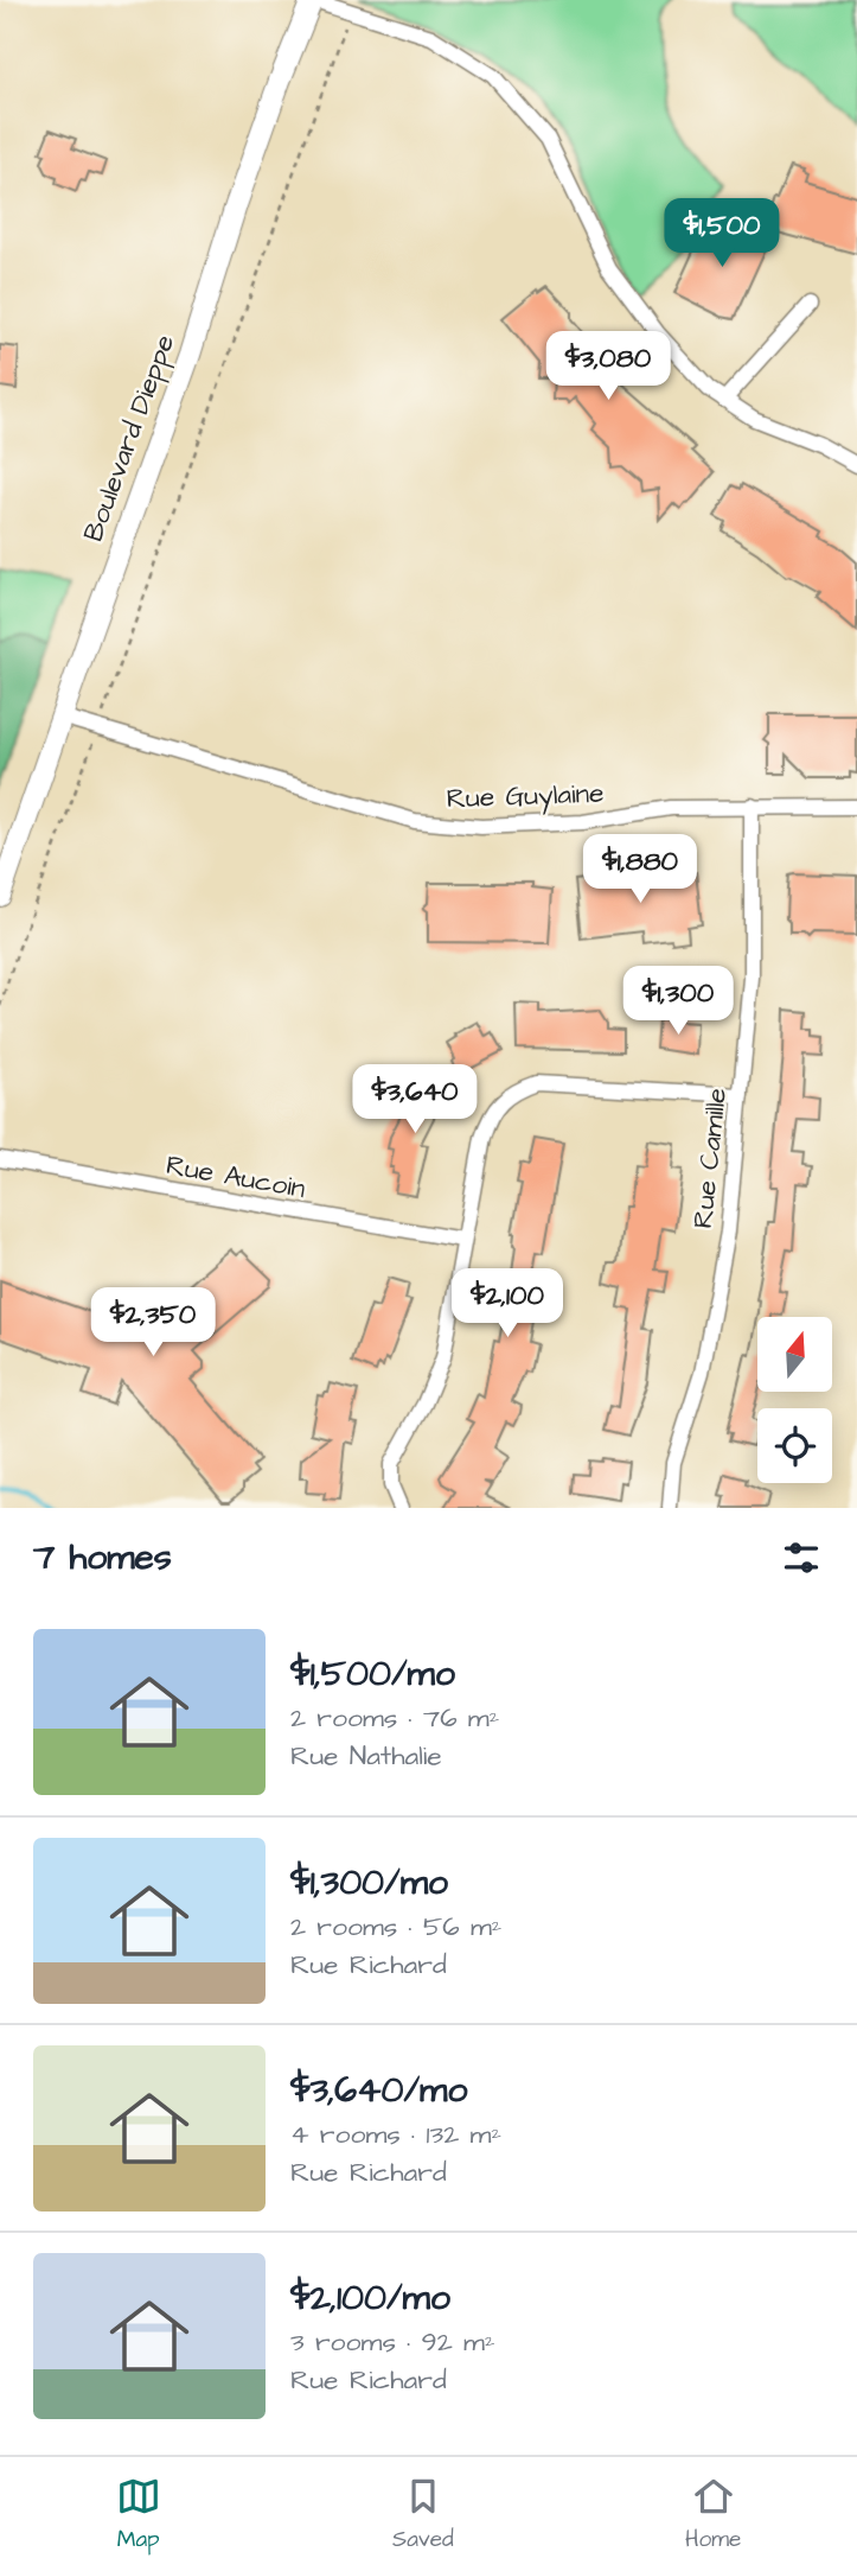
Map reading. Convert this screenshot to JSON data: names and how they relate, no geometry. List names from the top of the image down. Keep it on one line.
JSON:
{"streets":{"main road":["Boulevard Dieppe"],"street":["Rue Guylaine","Rue Camille","Rue Aucoin"]},"crossings":[["Boulevard Dieppe","Rue Guylaine"],["Rue Guylaine","Rue Camille"]],"north":"top","page":{"price":["$1,500","$3,080","$1,880","$1,300","$3,640","$2,100","$2,350"],"heading":"7 homes","list":[{"name":"$1,500/mo","note":"2 rooms · 76 m² · Rue Nathalie"},{"name":"$1,300/mo","note":"2 rooms · 56 m² · Rue Richard"},{"name":"$3,640/mo","note":"4 rooms · 132 m² · Rue Richard"},{"name":"$2,100/mo","note":"3 rooms · 92 m² · Rue Richard"}],"tabs":["Map","Saved","Home"]}}
